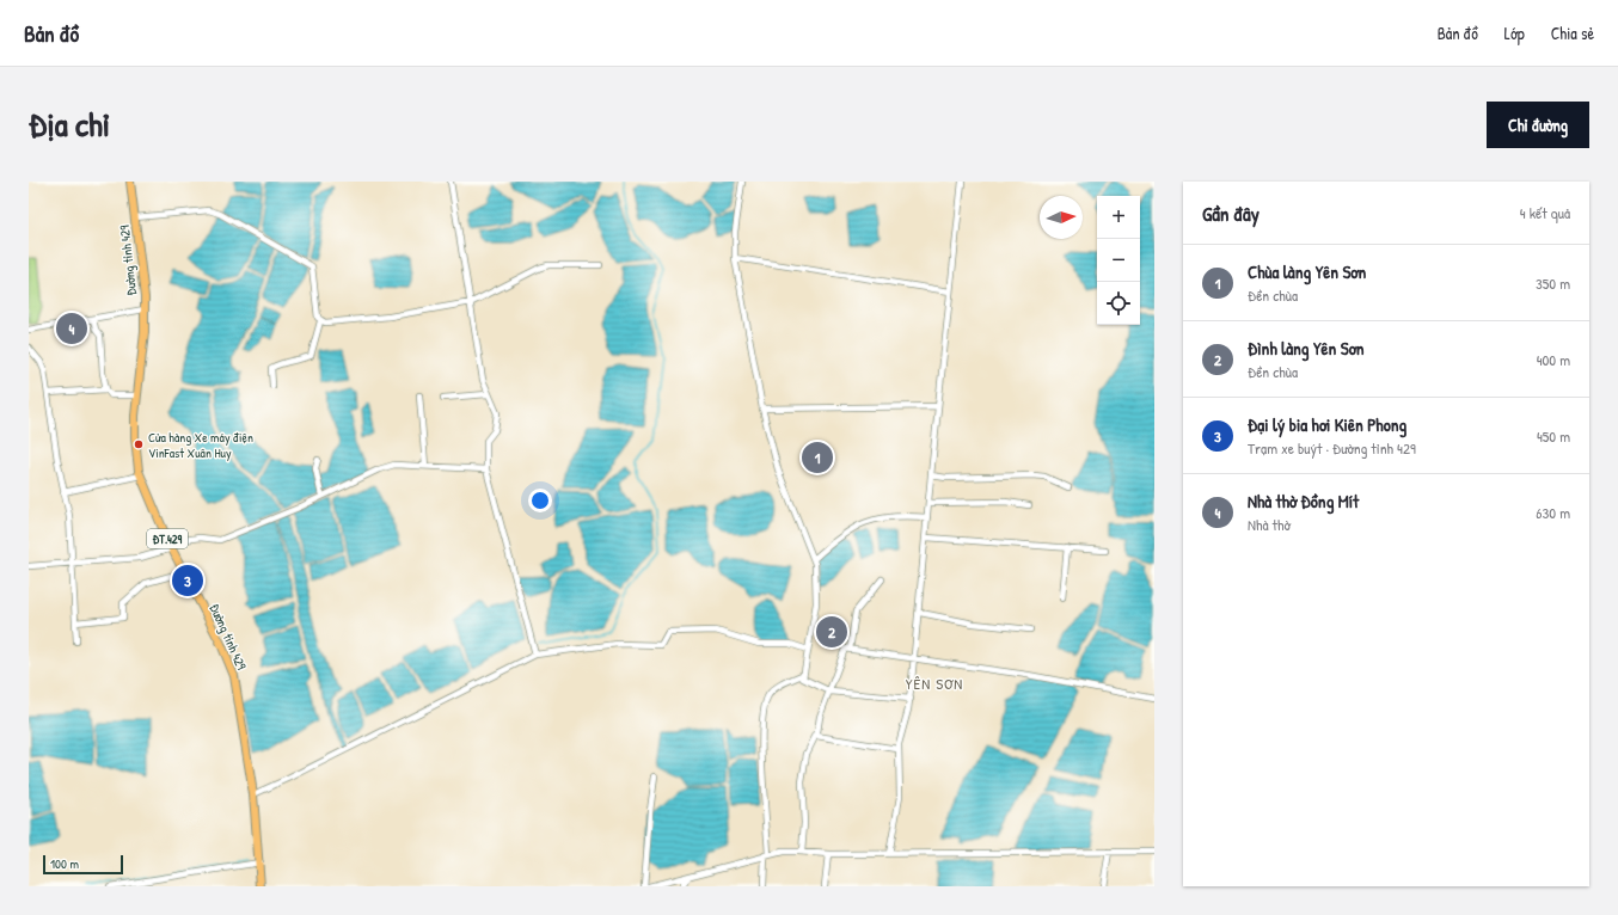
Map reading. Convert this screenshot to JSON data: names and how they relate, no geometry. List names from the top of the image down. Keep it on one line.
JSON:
{"streets":{"main road":["Đường tỉnh 429","ĐT.429"]},"districts":["YÊN SƠN"],"places":["Cửa hàng Xe máy điện VinFast Xuân Huy"],"scale_bar":"100 m","north":"right","page":{"header":"Bản đồ","nav":["Bản đồ","Lớp","Chia sẻ"],"title":"Địa chỉ","buttons":"Chỉ đường","heading":["Gần đây","4 kết quả"],"map_buttons":["+","−"],"list":[{"mark":"1","name":"Chùa làng Yên Sơn","note":"Đền chùa","value":"350 m"},{"mark":"2","name":"Đình làng Yên Sơn","note":"Đền chùa","value":"400 m"},{"mark":"3","name":"Đại lý bia hơi Kiên Phong","note":"Trạm xe buýt · Đường tỉnh 429","value":"450 m"},{"mark":"4","name":"Nhà thờ Đồng Mít","note":"Nhà thờ","value":"630 m"}],"pins":["4","1","3","2"],"scale":"100 m"}}
